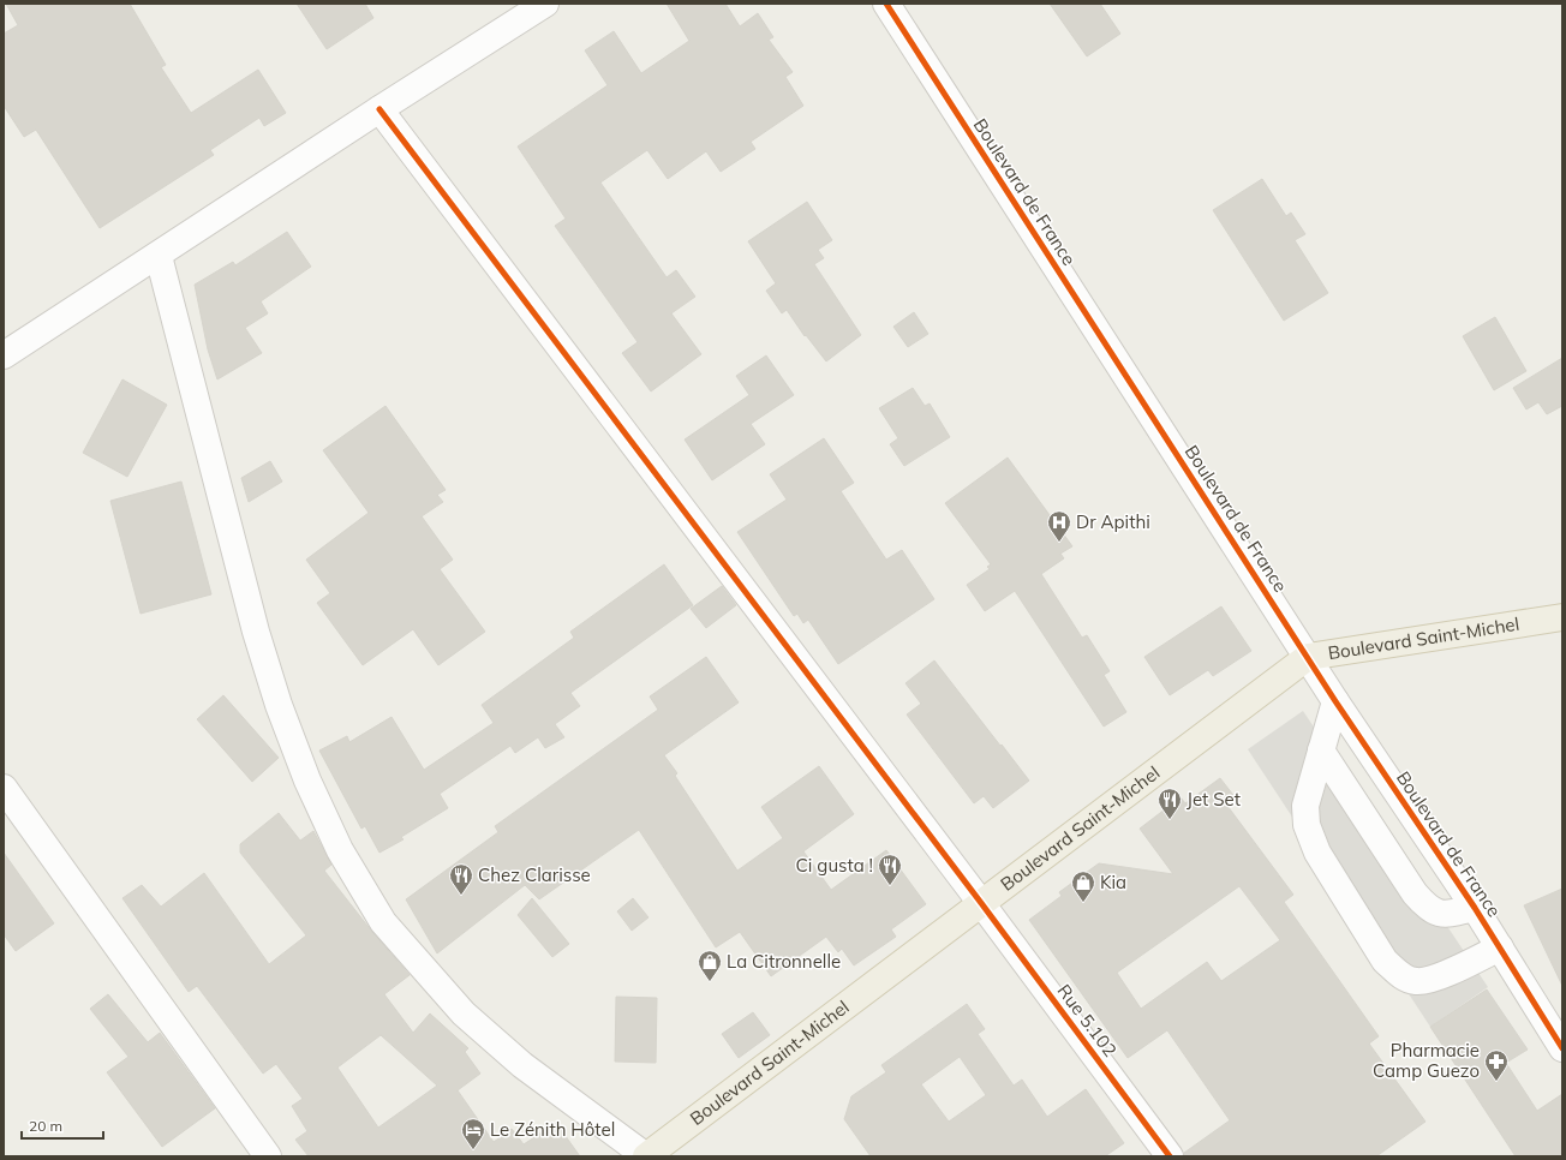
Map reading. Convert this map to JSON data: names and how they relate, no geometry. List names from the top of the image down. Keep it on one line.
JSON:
{"streets":{"main road":["Boulevard Saint-Michel"],"street":["Boulevard de France","Rue 5.102"]},"crossings":[["Boulevard de France","Boulevard Saint-Michel"],["Boulevard Saint-Michel","Rue 5.102"]],"places":{"hospital":["Dr Apithi"],"restaurant":["Jet Set","Ci gusta !","Chez Clarisse"],"shop":["Kia","La Citronnelle"],"pharmacy":["Pharmacie Camp Guezo"],"hotel":["Le Zénith Hôtel"]},"scale_bar":"20 m"}
